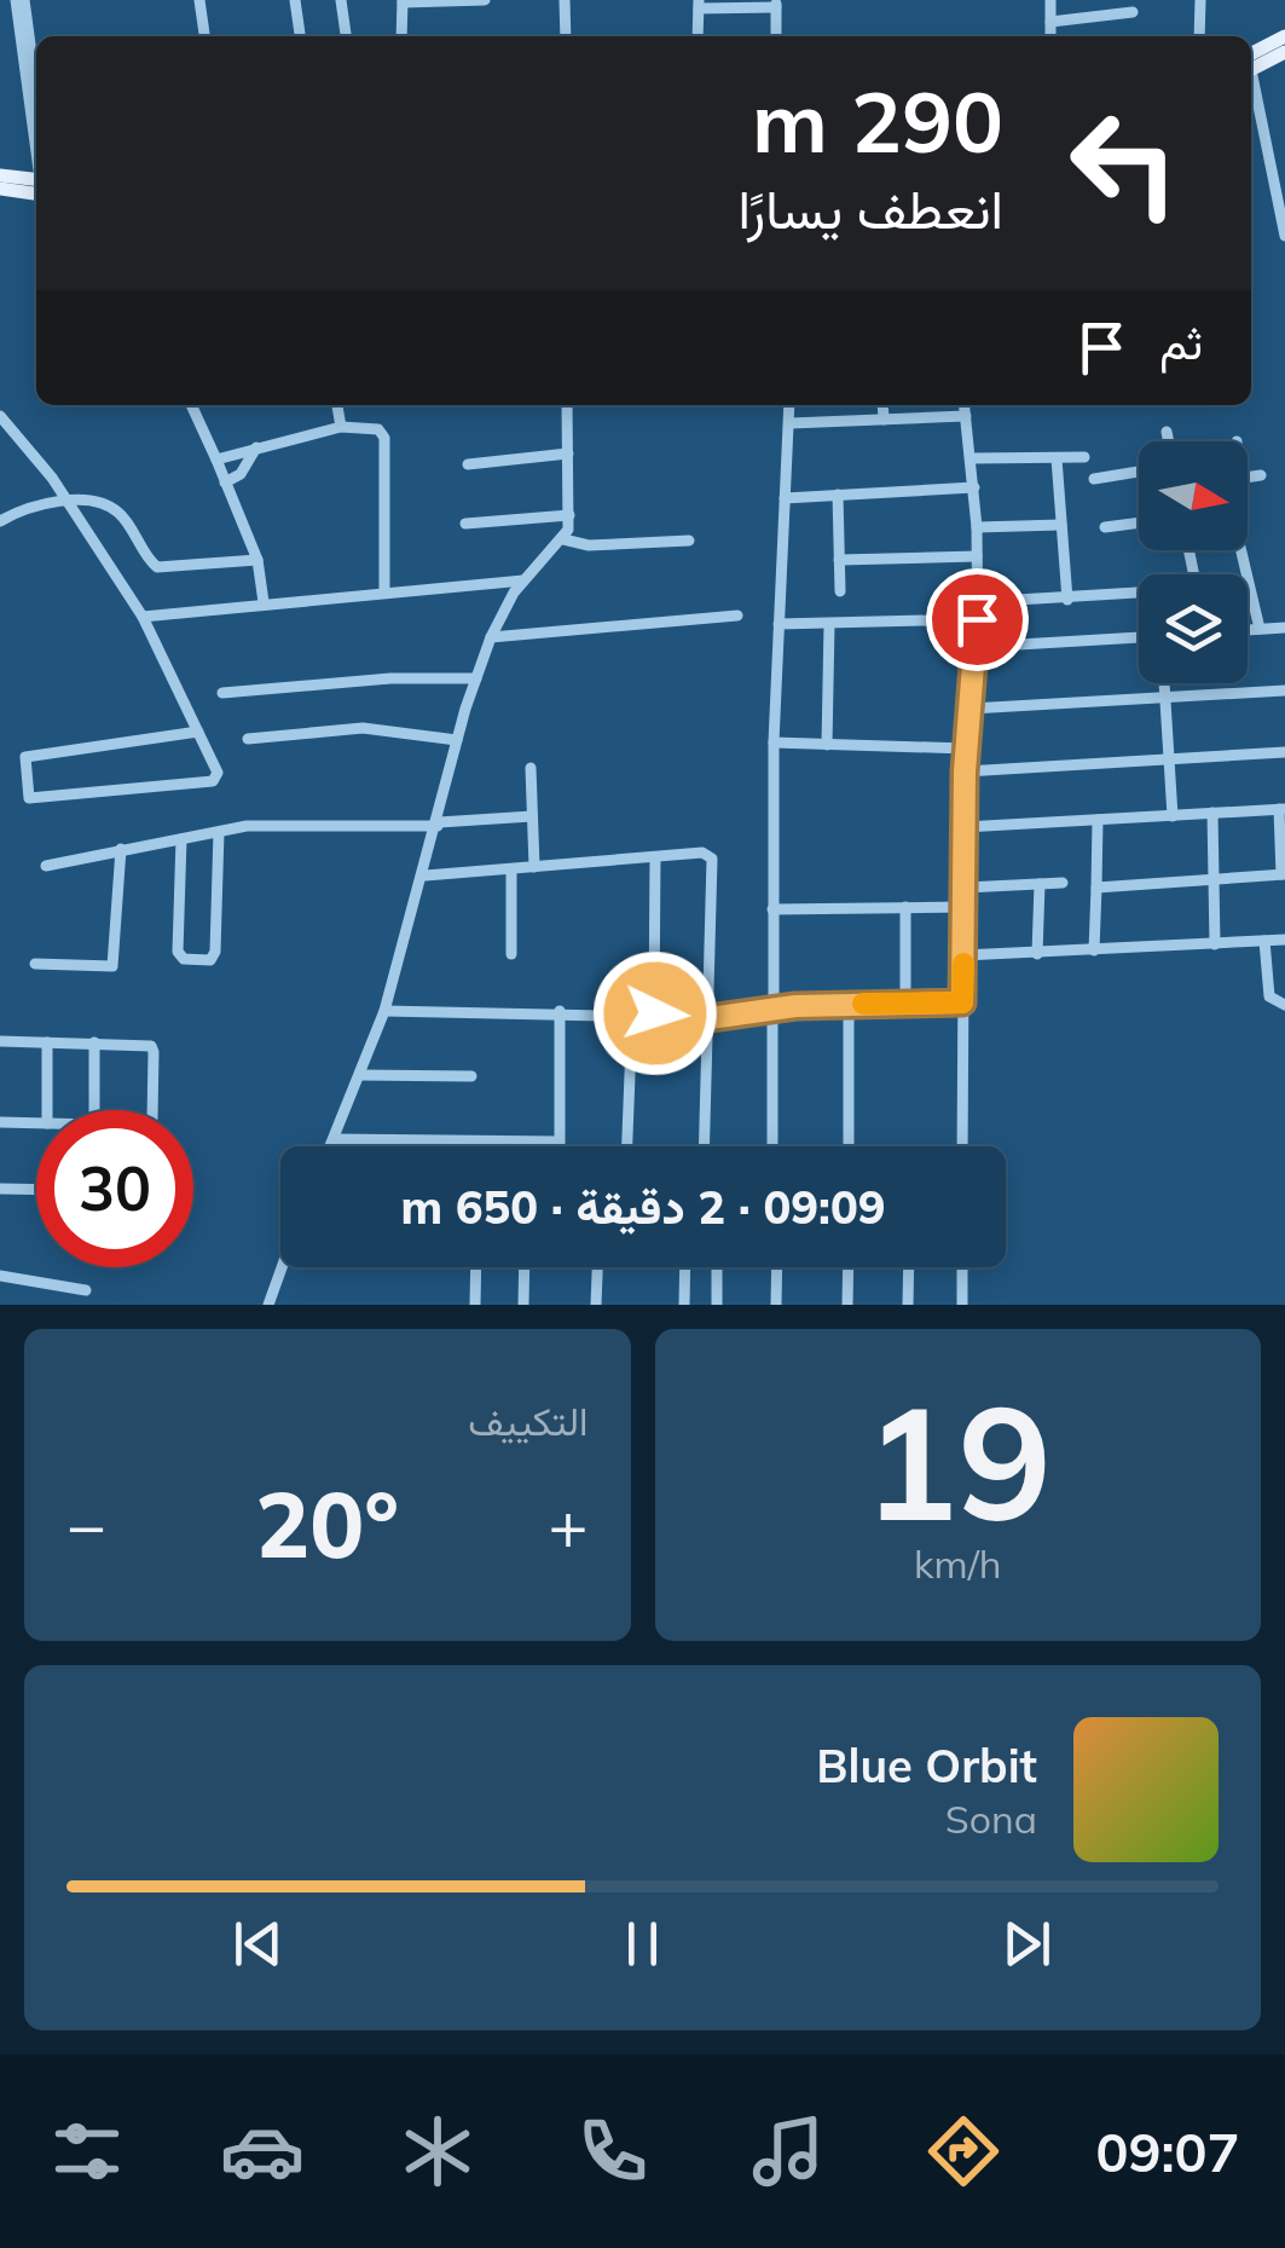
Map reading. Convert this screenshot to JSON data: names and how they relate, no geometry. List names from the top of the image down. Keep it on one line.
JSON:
{"north":"right","page":{"turn":["290 m","انعطف يسارًا"],"then":"ثم","limit":"30","trip":"09:09 · 2 دقيقة · 650 m","tile":[["19","km/h"],"التكييف"],"heat":["−","20°","+"],"song":["Blue Orbit","Sona"],"tabs":"09:07"}}
